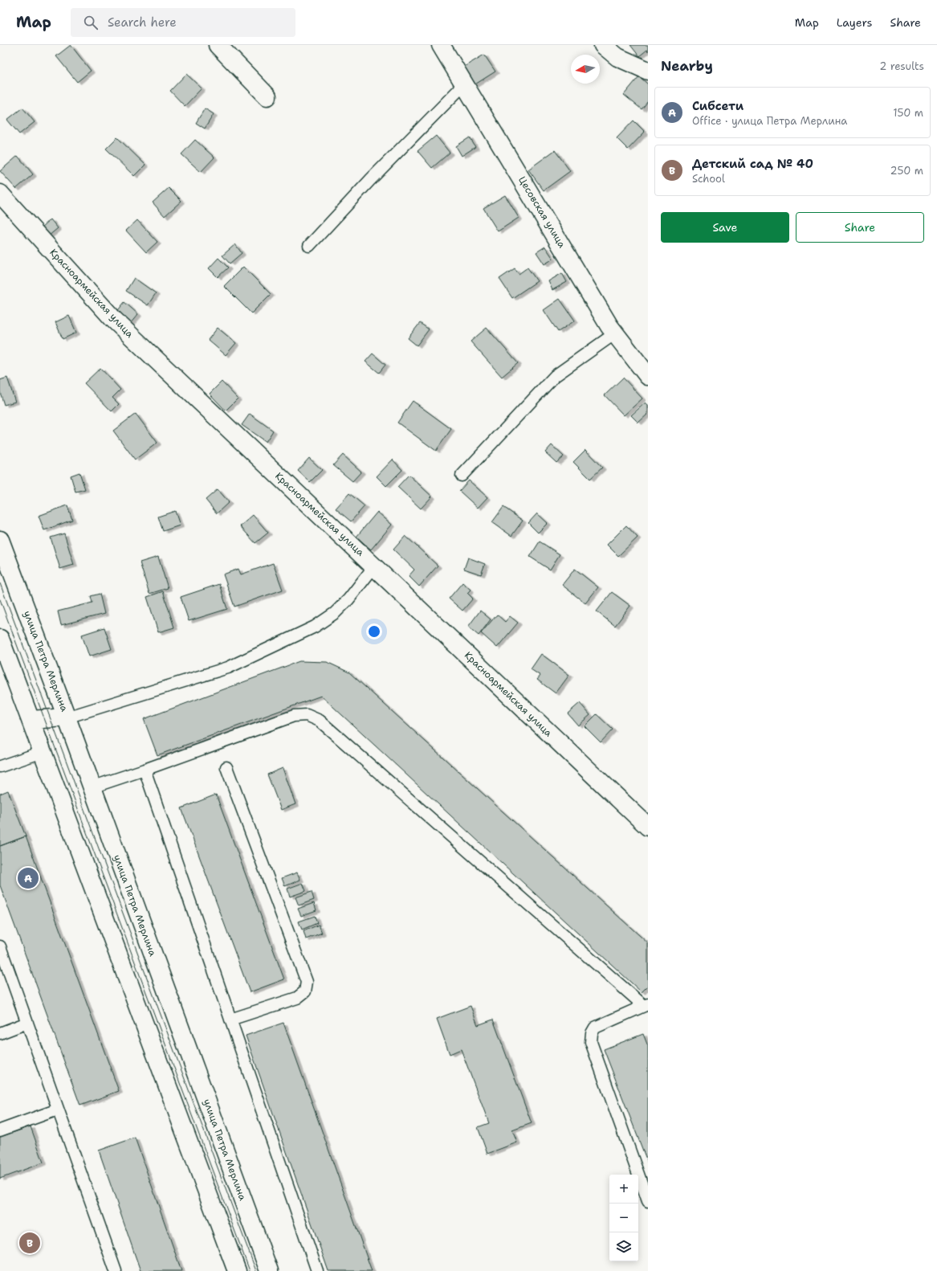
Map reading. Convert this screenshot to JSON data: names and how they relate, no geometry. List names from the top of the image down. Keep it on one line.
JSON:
{"streets":{"main road":["Цесовская улица","Красноармейская улица","улица Петра Мерлина"]},"north":"left","page":{"header":"Map","search":"Search here","nav":["Map","Layers","Share"],"heading":["Nearby","2 results"],"list":[{"mark":"A","name":"Сибсети","note":"Office · улица Петра Мерлина","value":"150 m"},{"mark":"B","name":"Детский сад № 40","note":"School","value":"250 m"}],"buttons":["Save","Share"],"pins":["A","B"],"map_buttons":["+","−"]}}
